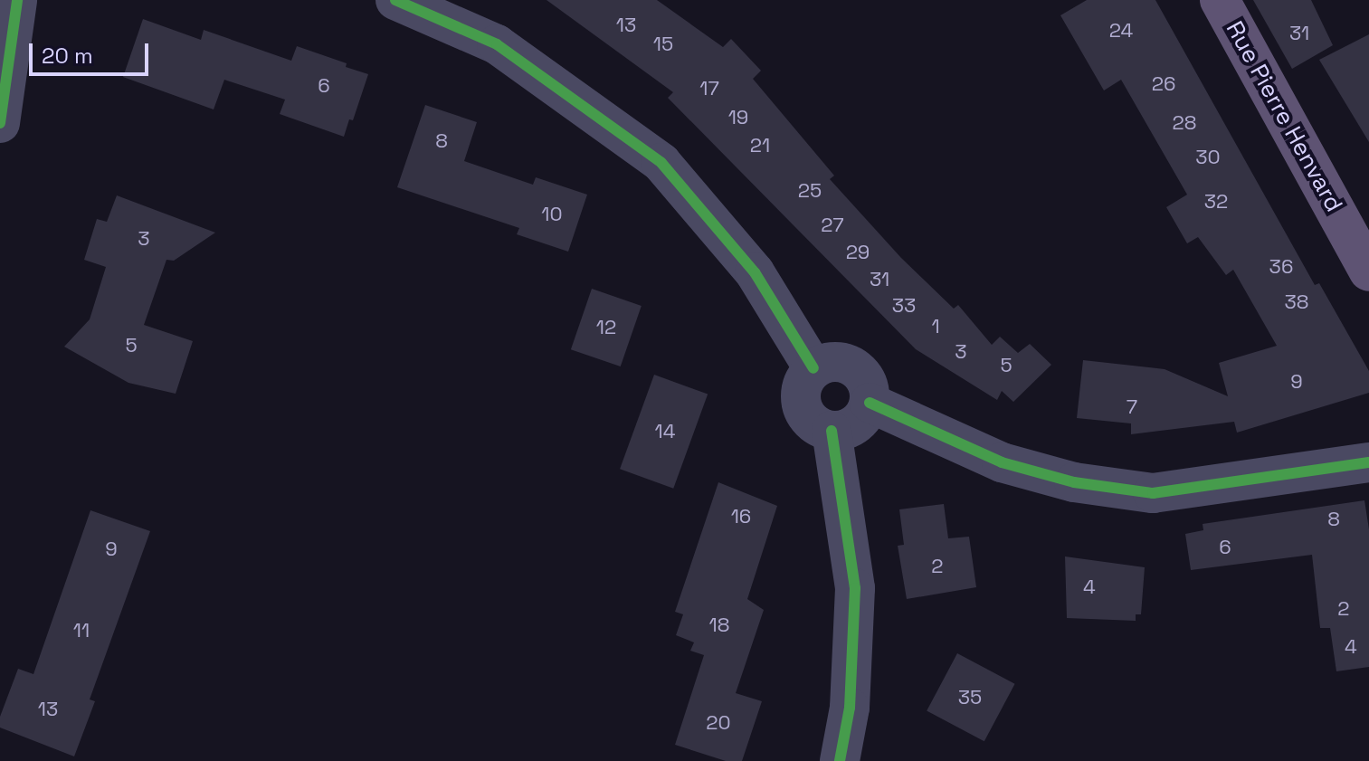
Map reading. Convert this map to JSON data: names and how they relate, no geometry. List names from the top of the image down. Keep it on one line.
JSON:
{"streets":{"main road":["Rue Pierre Henvard"]},"house_numbers":["13","24","31","15","26","6","17","19","28","8","21","30","25","32","10","27","3","29","36","31","38","33","1","12","5","3","5","9","7","14","16","8","6","9","2","4","2","18","11","4","35","13","20"],"scale_bar":"20 m"}
